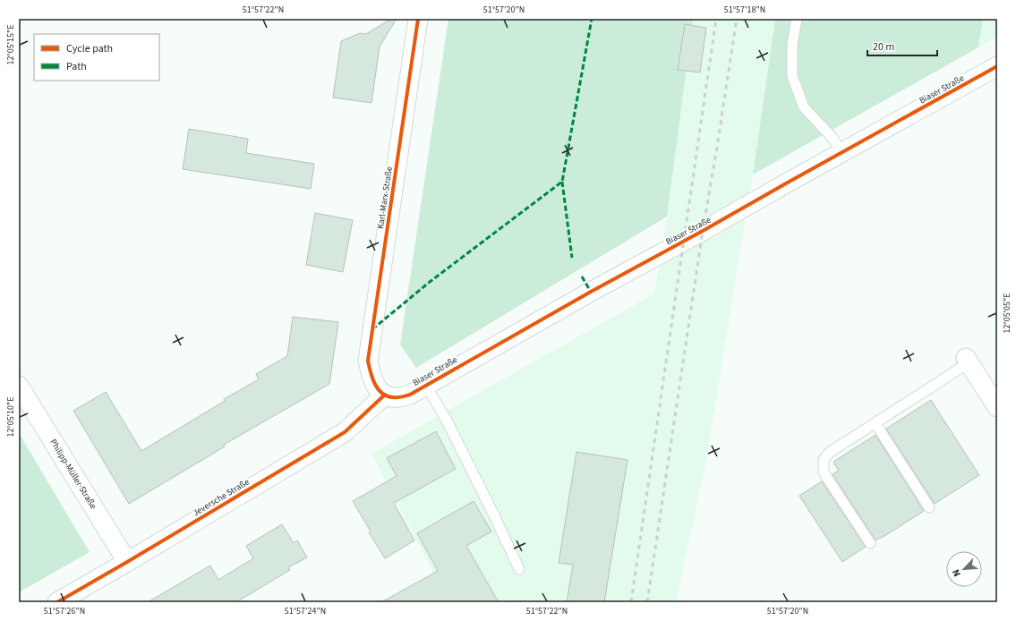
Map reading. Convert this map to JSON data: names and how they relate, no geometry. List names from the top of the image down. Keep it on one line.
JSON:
{"streets":{"street":["Biaser Straße","Karl-Marx-Straße","Philipp-Müller-Straße","Jeversche Straße"]},"crossings":[["Biaser Straße","Karl-Marx-Straße"],["Biaser Straße","Jeversche Straße"],["Karl-Marx-Straße","Jeversche Straße"],["Philipp-Müller-Straße","Jeversche Straße"]],"legend":["Cycle path","Path"],"scale_bar":"20 m","north":"bottom left","coordinates":["51°57'22\"N","51°57'20\"N","51°57'18\"N","12°05'15\"E","12°05'05\"E","12°05'10\"E","51°57'26\"N","51°57'24\"N"]}
